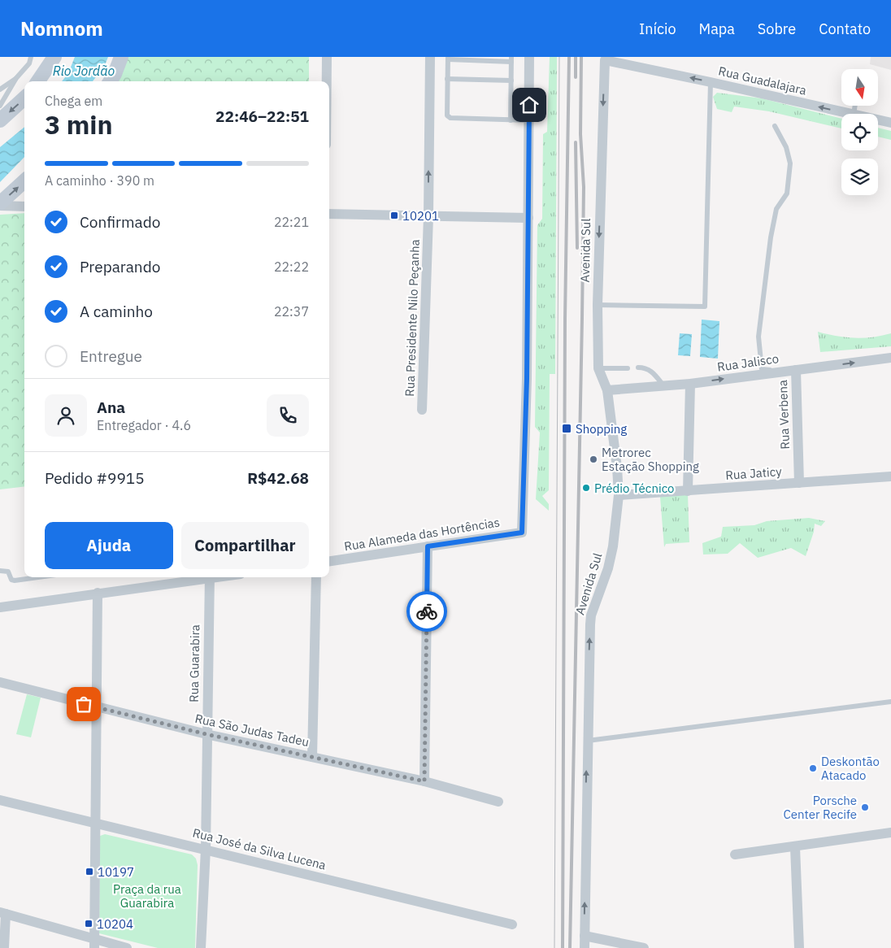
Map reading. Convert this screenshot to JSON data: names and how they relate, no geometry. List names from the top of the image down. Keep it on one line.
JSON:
{"streets":{"street":["Rua Guadalajara","Avenida Sul","Rua Presidente Nilo Peçanha","Rua Jalisco","Rua Verbena","Rua Jaticy","Rua Alameda das Hortências","Rua Guarabira","Rua São Judas Tadeu","Rua José da Silva Lucena"]},"crossings":[["Rua Guadalajara","Avenida Sul"],["Avenida Sul","Rua Jalisco"],["Avenida Sul","Rua Jaticy"],["Rua Jalisco","Rua Verbena"],["Rua Verbena","Rua Jaticy"],["Rua Guarabira","Rua São Judas Tadeu"],["Rua Guarabira","Rua José da Silva Lucena"]],"one_way":["Rua Guadalajara","Rua Presidente Nilo Peçanha","Rua Jalisco"],"water":["Rio Jordão"],"parks":["Praça da rua Guarabira"],"places":{"transit":["10201","Shopping","10197","10204"],"other":["Metrorec Estação Shopping","Prédio Técnico","Deskontão Atacado","Porsche Center Recife"]},"north":"bottom","page":{"header":"Nomnom","nav":["Início","Mapa","Sobre","Contato"],"heading":["3 min","Chega em","22:46–22:51"],"panel":["Ana","Entregador · 4.6","Pedido #9915","R$42.68"],"bar":"A caminho · 390 m","list":[["Confirmado","22:21"],["Preparando","22:22"],["A caminho","22:37"],"Entregue"],"buttons":["Ajuda","Compartilhar"]}}
